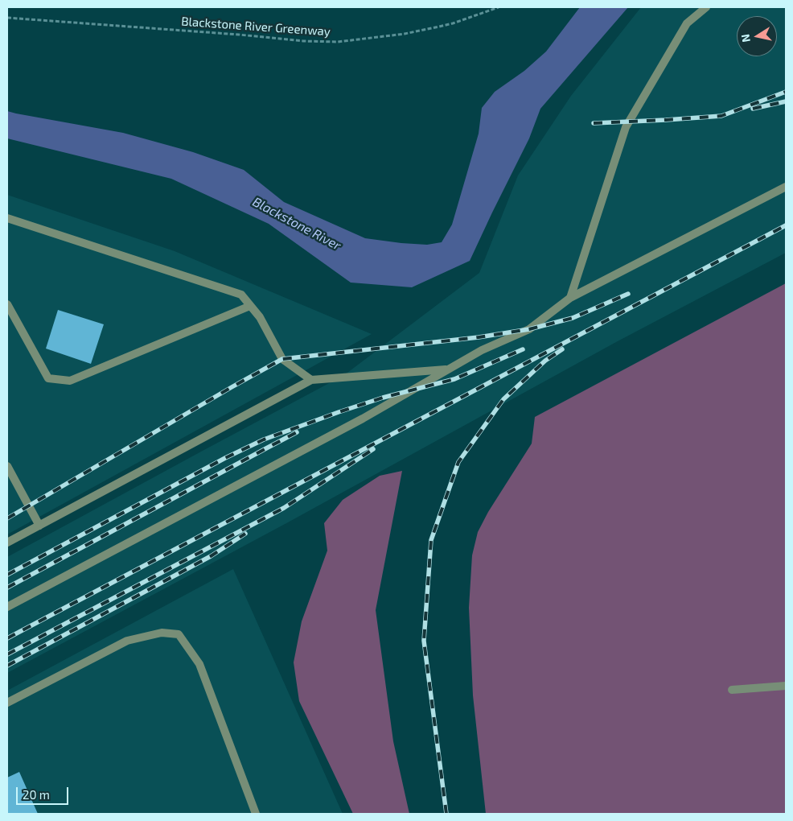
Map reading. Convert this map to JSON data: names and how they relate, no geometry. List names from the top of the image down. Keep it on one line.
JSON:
{"streets":{"path":["Blackstone River Greenway"]},"water":["Blackstone River"],"scale_bar":"20 m","north":"left"}
